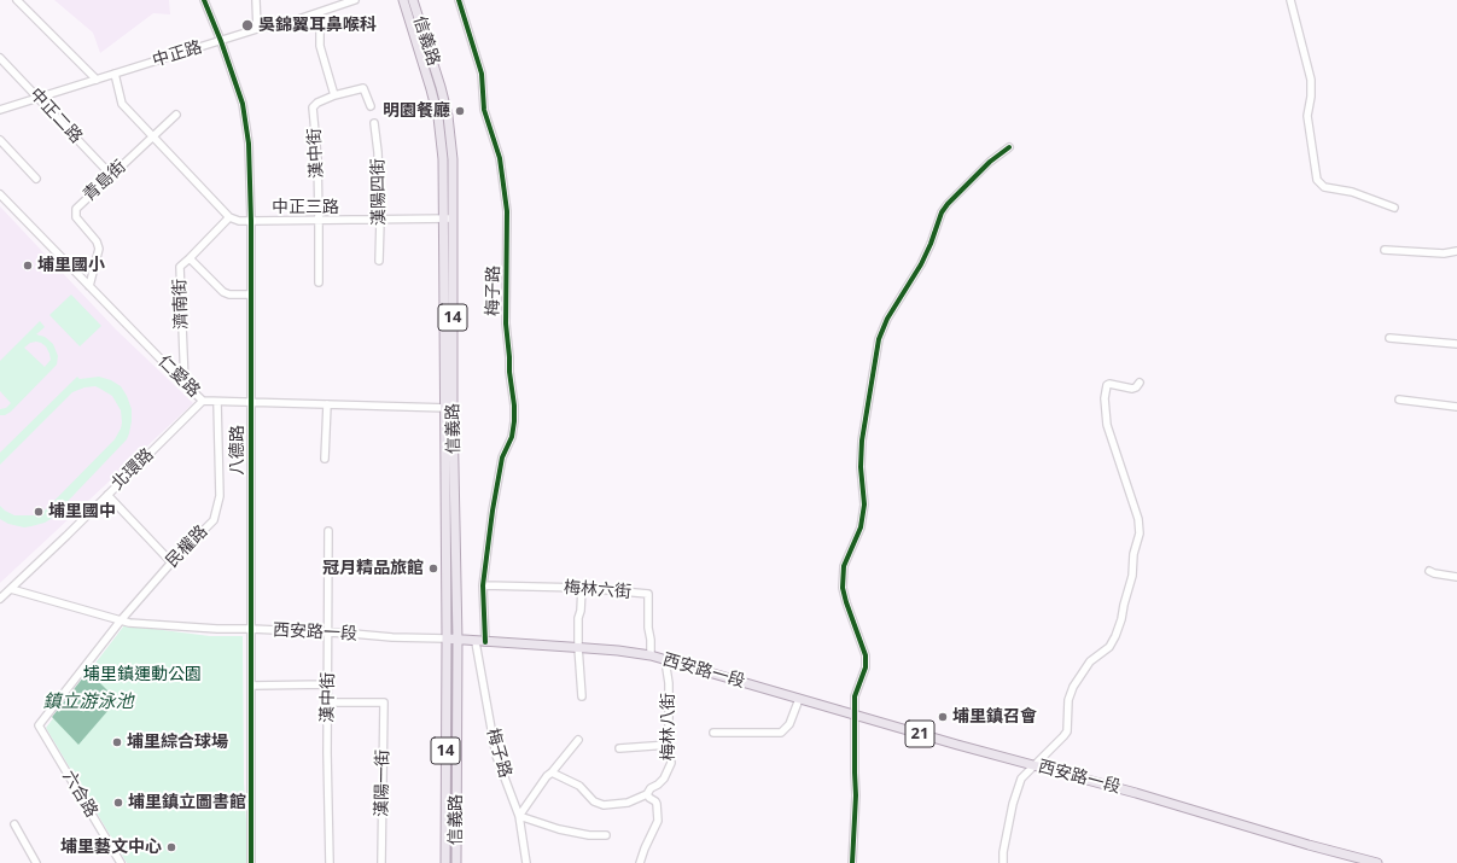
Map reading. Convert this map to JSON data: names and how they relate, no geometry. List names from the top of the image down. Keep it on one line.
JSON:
{"streets":{"main road":["信義路","14","西安路一段","21"],"street":["中正路","中正二路","漢中街","青島街","漢陽四街","中正三路","梅子路","濟南街","仁愛路","八德路","北環路","民權路","梅林六街","梅林八街","漢陽一街","六合路"]},"crossings":[["信義路","中正三路"],["信義路","仁愛路"],["信義路","西安路一段"],["中正路","中正二路"],["中正路","八德路"],["中正二路","青島街"],["漢中街","中正三路"],["漢中街","西安路一段"],["漢中街","漢陽一街"],["青島街","仁愛路"],["漢陽四街","中正三路"],["中正三路","濟南街"],["中正三路","八德路"],["梅子路","梅林六街"],["梅子路","西安路一段"],["濟南街","仁愛路"],["仁愛路","八德路"],["仁愛路","北環路"],["仁愛路","民權路"],["八德路","西安路一段"],["北環路","西安路一段"],["民權路","西安路一段"],["民權路","六合路"],["梅林六街","西安路一段"],["西安路一段","梅林八街"]],"water":["鎮立游泳池"],"parks":["埔里鎮運動公園"],"places":["吳錦翼耳鼻喉科","明園餐廳","埔里國小","埔里國中","冠月精品旅館","埔里鎮召會","埔里綜合球場","埔里鎮立圖書館","埔里藝文中心"]}
